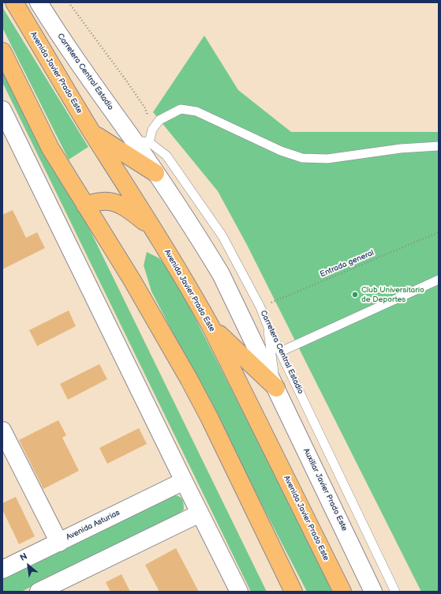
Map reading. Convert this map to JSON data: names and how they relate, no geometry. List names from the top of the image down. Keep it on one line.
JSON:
{"streets":{"main road":["Avenida Javier Prado Este"],"street":["Carretera Central Estadio","Auxiliar Javier Prado Este","Avenida Asturias"],"path":["Entrada general"]},"crossings":[["Carretera Central Estadio","Entrada general"],["Carretera Central Estadio","Auxiliar Javier Prado Este"]],"places":["Club Universitario de Deportes"],"north":"top left"}
